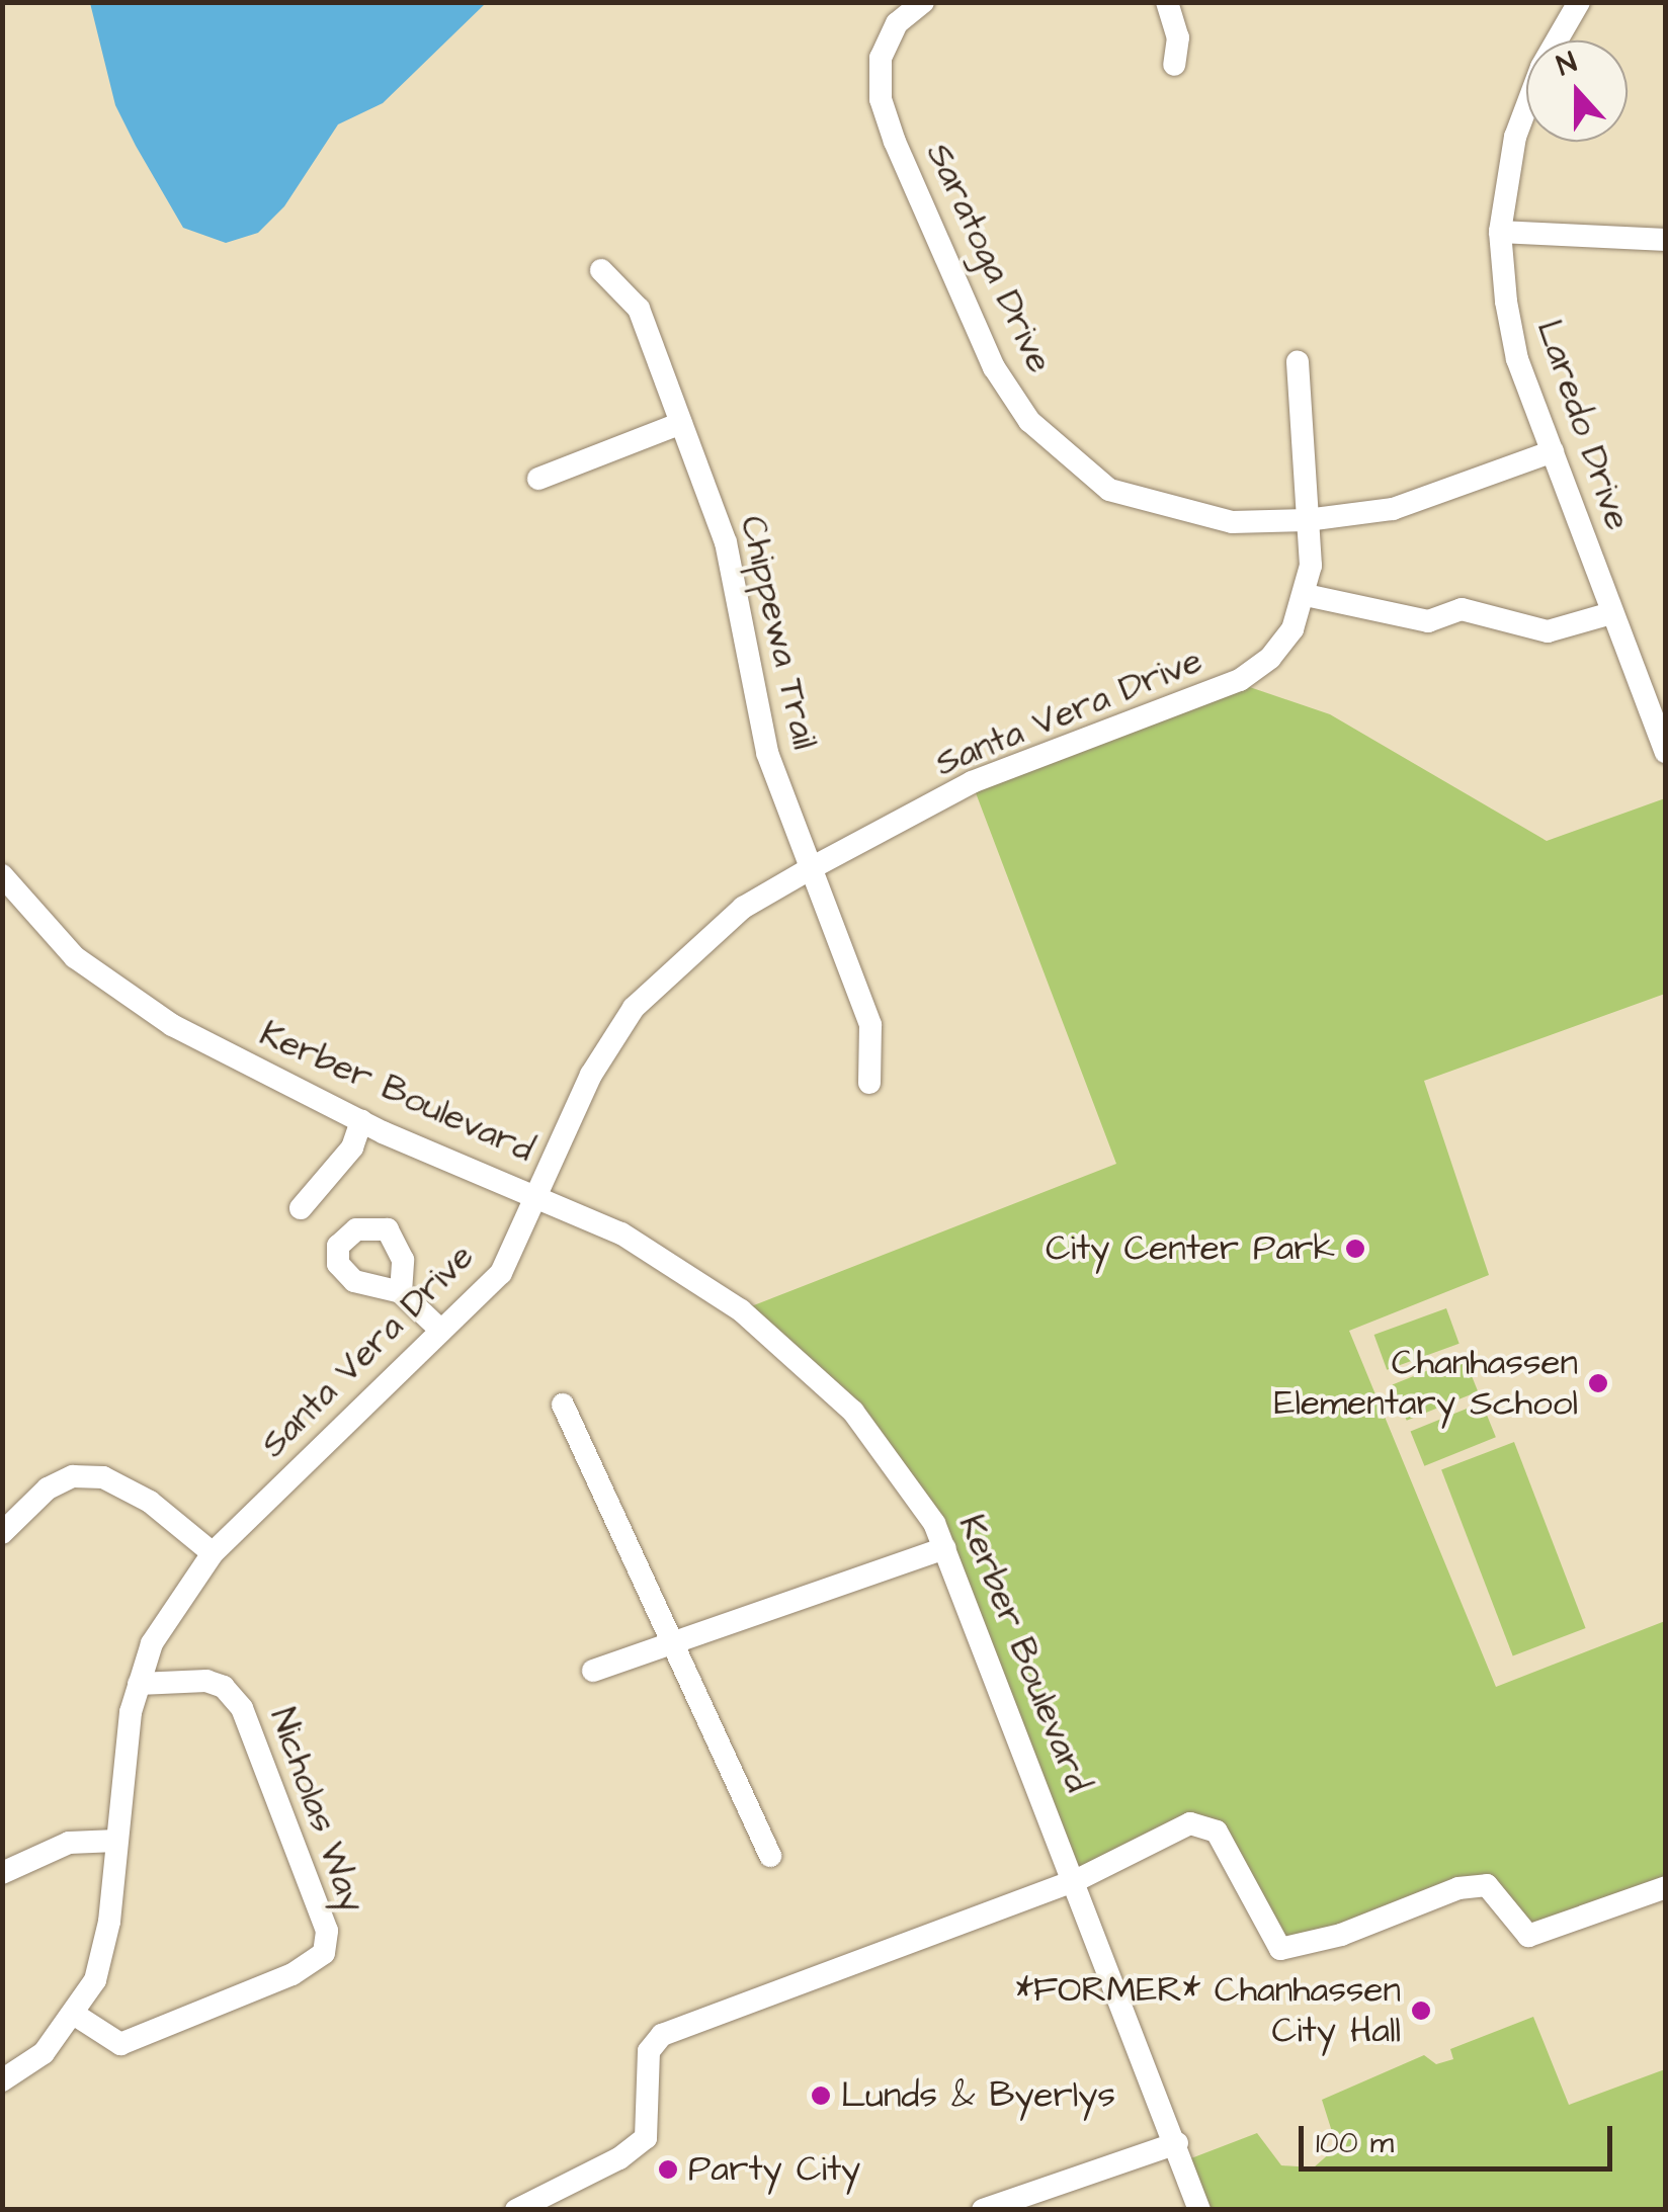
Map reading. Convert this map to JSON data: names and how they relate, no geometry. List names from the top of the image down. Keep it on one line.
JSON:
{"streets":{"street":["Saratoga Drive","Laredo Drive","Chippewa Trail","Santa Vera Drive","Kerber Boulevard","Nicholas Way"]},"crossings":[["Saratoga Drive","Laredo Drive"],["Saratoga Drive","Santa Vera Drive"],["Chippewa Trail","Santa Vera Drive"],["Santa Vera Drive","Kerber Boulevard"],["Santa Vera Drive","Nicholas Way"]],"places":["City Center Park","Chanhassen Elementary School","*FORMER* Chanhassen City Hall","Lunds & Byerlys","Party City"],"scale_bar":"100 m","north":"top"}
